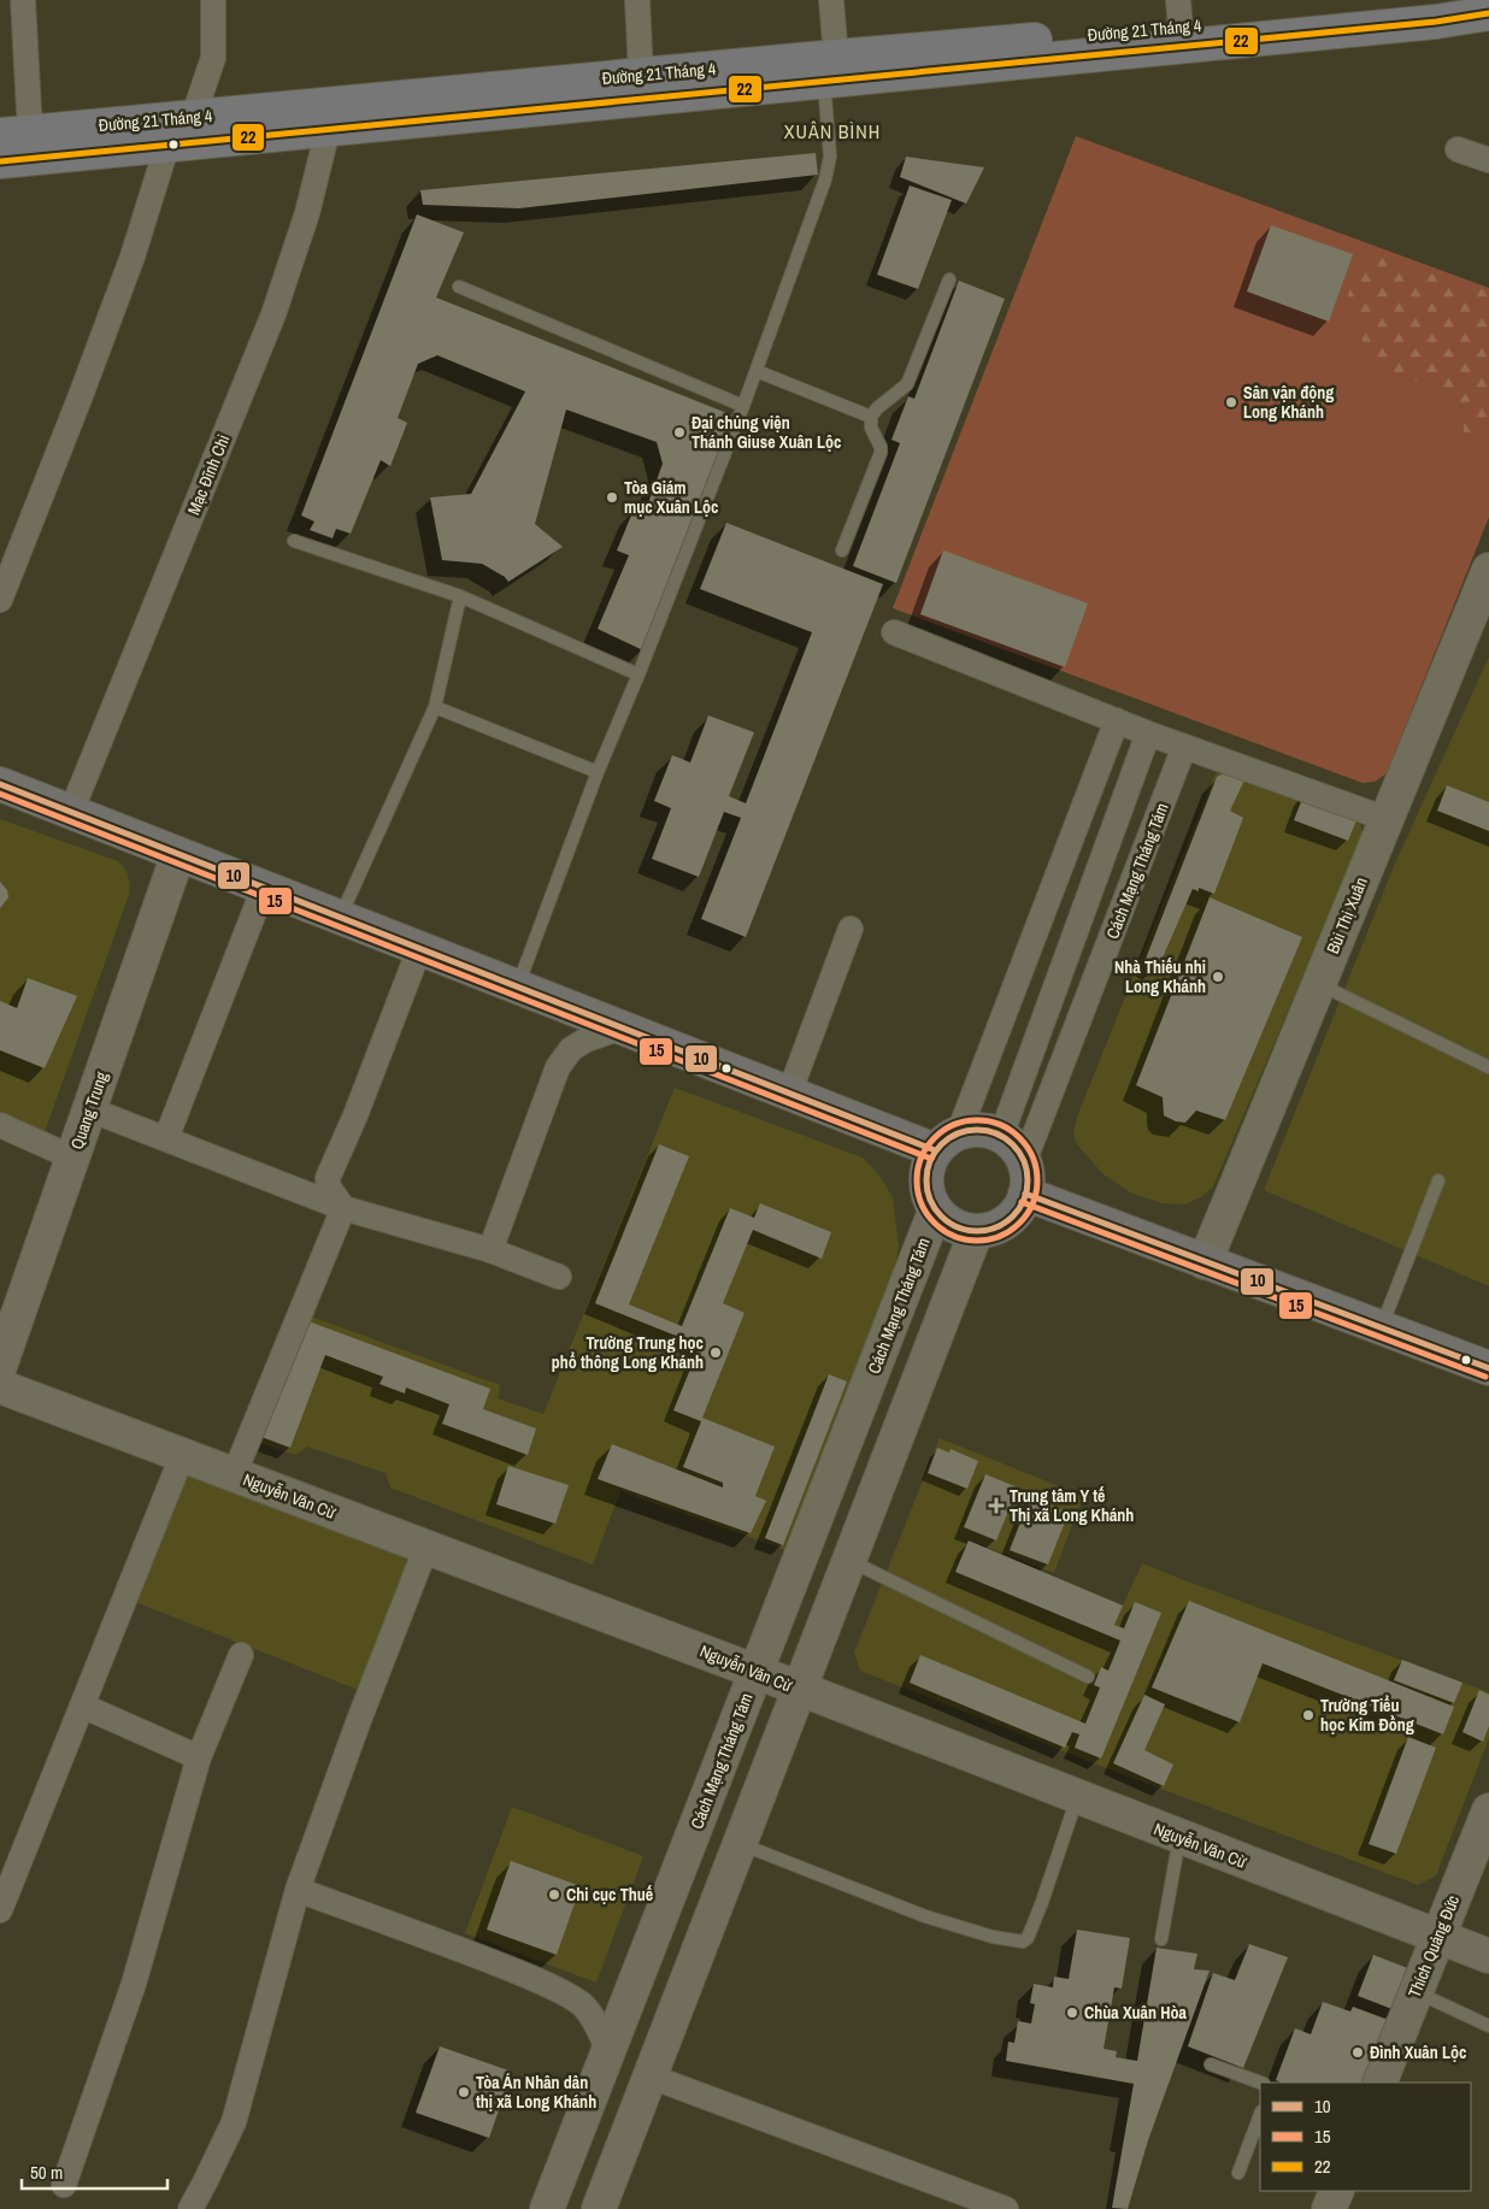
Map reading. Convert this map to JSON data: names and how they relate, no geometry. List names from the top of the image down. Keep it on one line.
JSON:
{"streets":{"highway":["Đường 21 Tháng 4"],"street":["Mạc Đĩnh Chi","Cách Mạng Tháng Tám","Bùi Thị Xuân","Quang Trung","Nguyễn Văn Cừ","Thích Quảng Đức"]},"crossings":[["Đường 21 Tháng 4","Mạc Đĩnh Chi"],["Cách Mạng Tháng Tám","Nguyễn Văn Cừ"],["Nguyễn Văn Cừ","Thích Quảng Đức"]],"districts":["XUÂN BÌNH"],"places":{"other":["Sân vận động Long Khánh","Đại chủng viện Thánh Giuse Xuân Lộc","Tòa Giám mục Xuân Lộc","Nhà Thiếu nhi Long Khánh","Trường Trung học phổ thông Long Khánh","Trường Tiểu học Kim Đồng","Chi cục Thuế","Chùa Xuân Hòa","Đình Xuân Lộc","Tòa Án Nhân dân thị xã Long Khánh"],"health":["Trung tâm Y tế Thị xã Long Khánh"]},"lines":["transit line 22","transit line 10","transit line 15"],"legend":["10","15","22"],"scale_bar":"50 m"}
